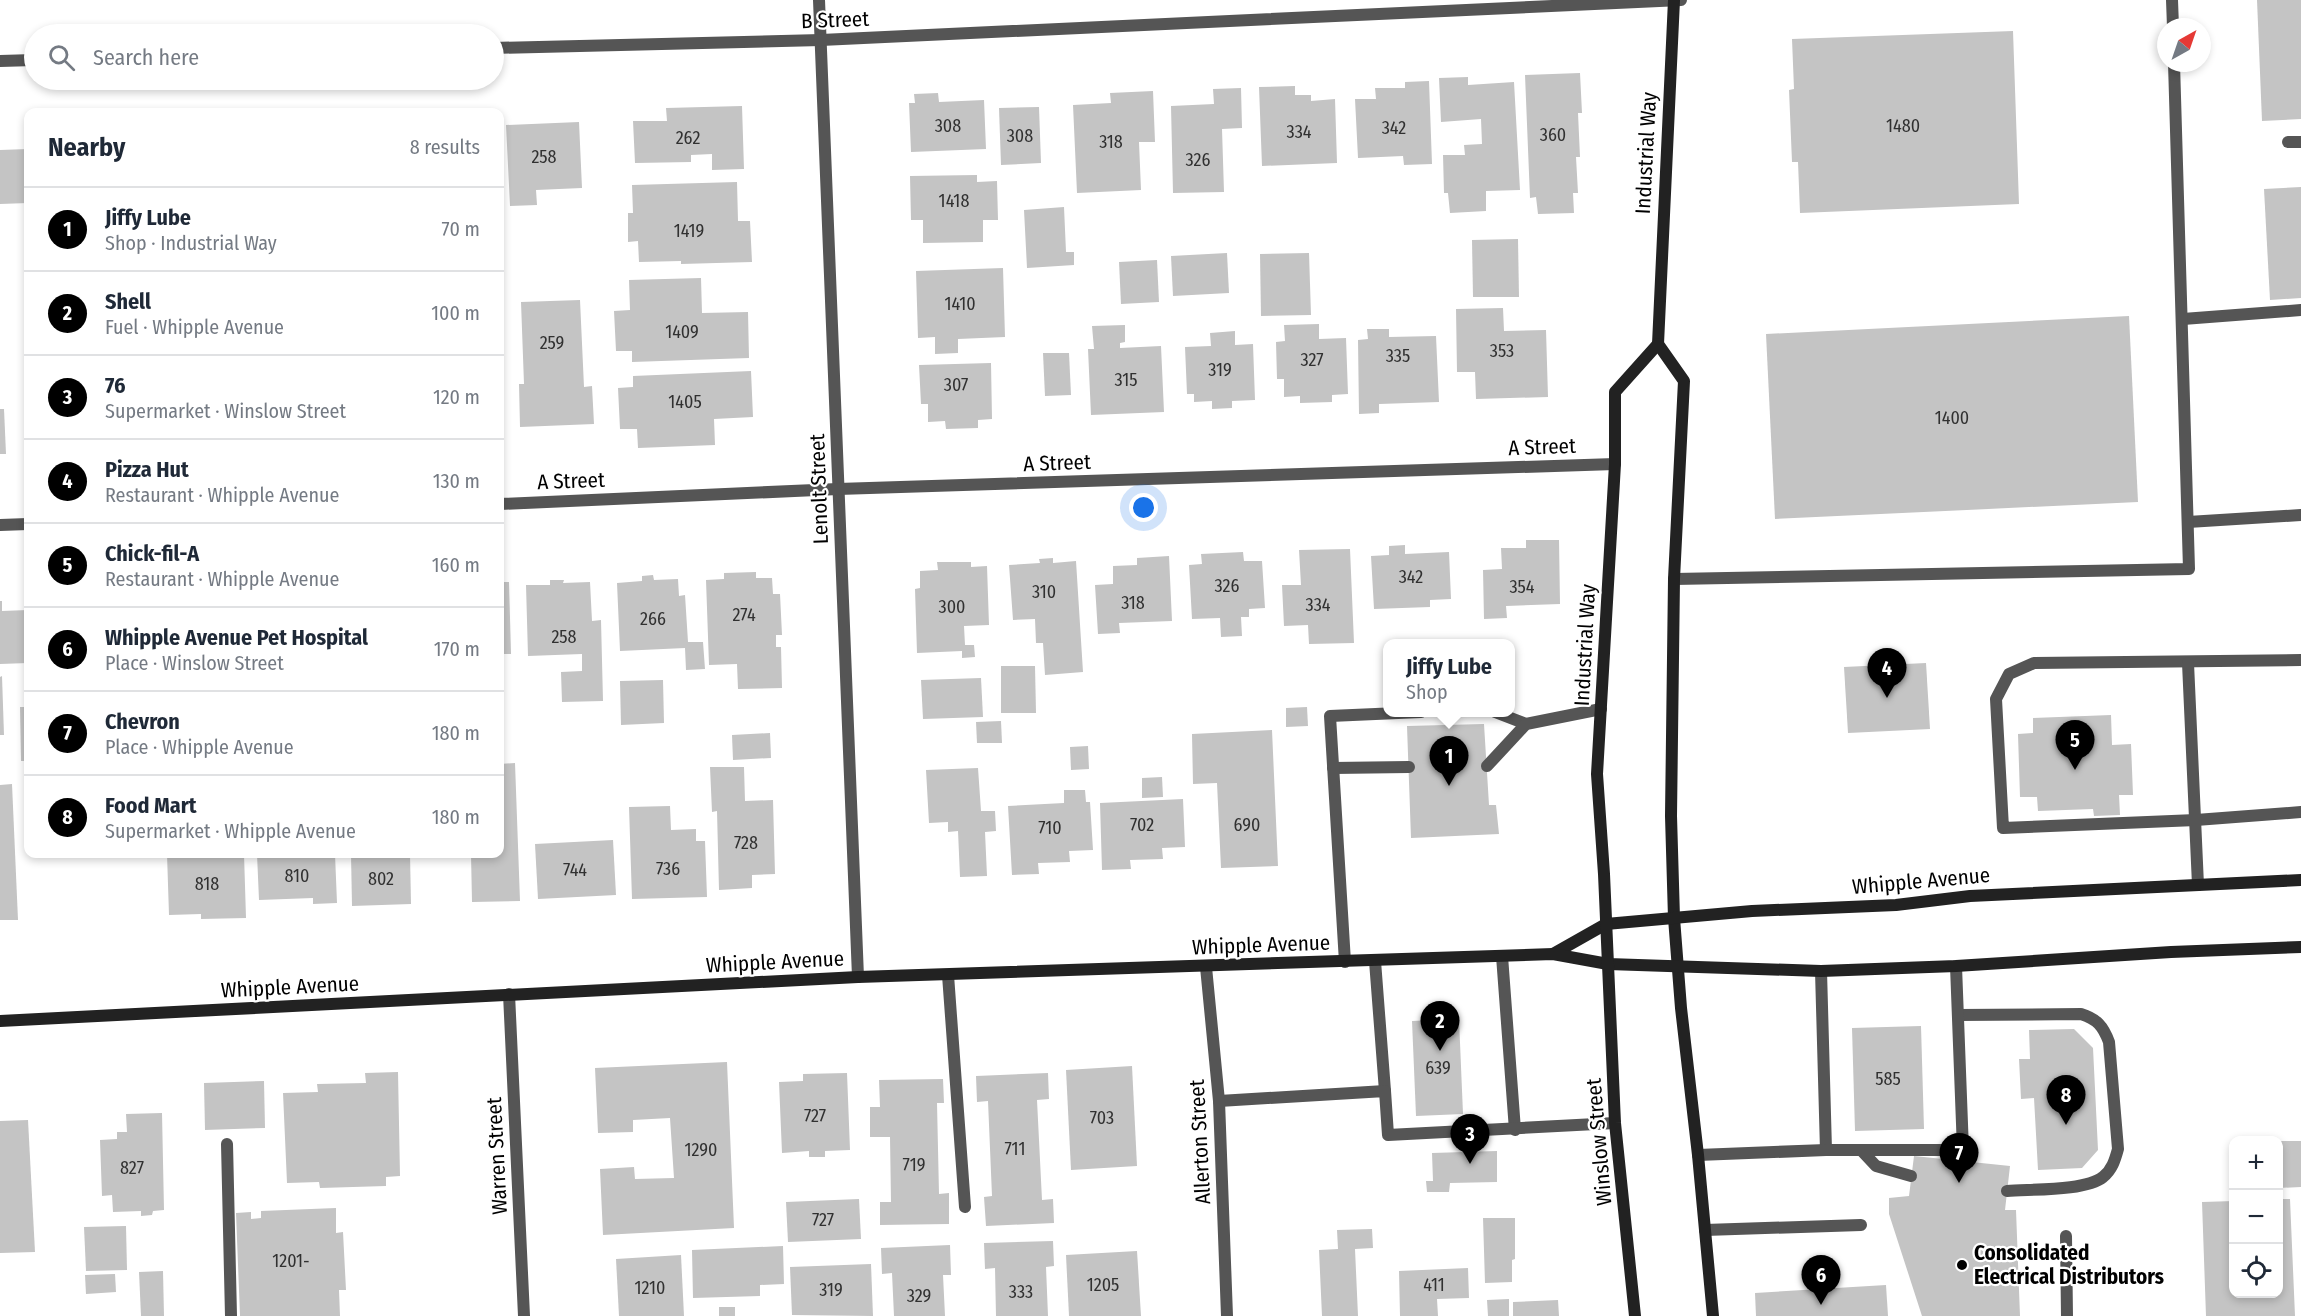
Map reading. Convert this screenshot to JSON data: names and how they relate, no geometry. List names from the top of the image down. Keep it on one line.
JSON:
{"streets":{"main road":["Industrial Way","Whipple Avenue","Winslow Street"],"street":["B Street","A Street","Lenolt Street","Allerton Street","Warren Street"]},"crossings":[["B Street","Industrial Way"],["B Street","Lenolt Street"],["Industrial Way","A Street"],["Industrial Way","Whipple Avenue"],["Industrial Way","Winslow Street"],["A Street","Lenolt Street"],["Lenolt Street","Whipple Avenue"],["Whipple Avenue","Allerton Street"],["Whipple Avenue","Winslow Street"],["Whipple Avenue","Warren Street"]],"places":["Consolidated Electrical Distributors"],"house_numbers":["308","1480","342","334","360","308","262","318","258","326","1418","1419","1410","1409","259","353","335","327","319","315","307","1405","1400","342","326","354","310","318","334","300","274","266","258","702","690","710","728","736","744","810","802","818","639","585","727","703","711","1290","719","827","727","1201-","1205","411","1210","319","333","329"],"north":"top right","page":{"search":"Search here","heading":["Nearby","8 results"],"list":[{"mark":"1","name":"Jiffy Lube","note":"Shop · Industrial Way","value":"70 m"},{"mark":"2","name":"Shell","note":"Fuel · Whipple Avenue","value":"100 m"},{"mark":"3","name":"76","note":"Supermarket · Winslow Street","value":"120 m"},{"mark":"4","name":"Pizza Hut","note":"Restaurant · Whipple Avenue","value":"130 m"},{"mark":"5","name":"Chick-fil-A","note":"Restaurant · Whipple Avenue","value":"160 m"},{"mark":"6","name":"Whipple Avenue Pet Hospital","note":"Place · Winslow Street","value":"170 m"},{"mark":"7","name":"Chevron","note":"Place · Whipple Avenue","value":"180 m"},{"mark":"8","name":"Food Mart","note":"Supermarket · Whipple Avenue","value":"180 m"}],"popup":["Jiffy Lube","Shop"],"pins":["4","5","1","2","8","3","7","6"],"map_buttons":["+","−"]}}
